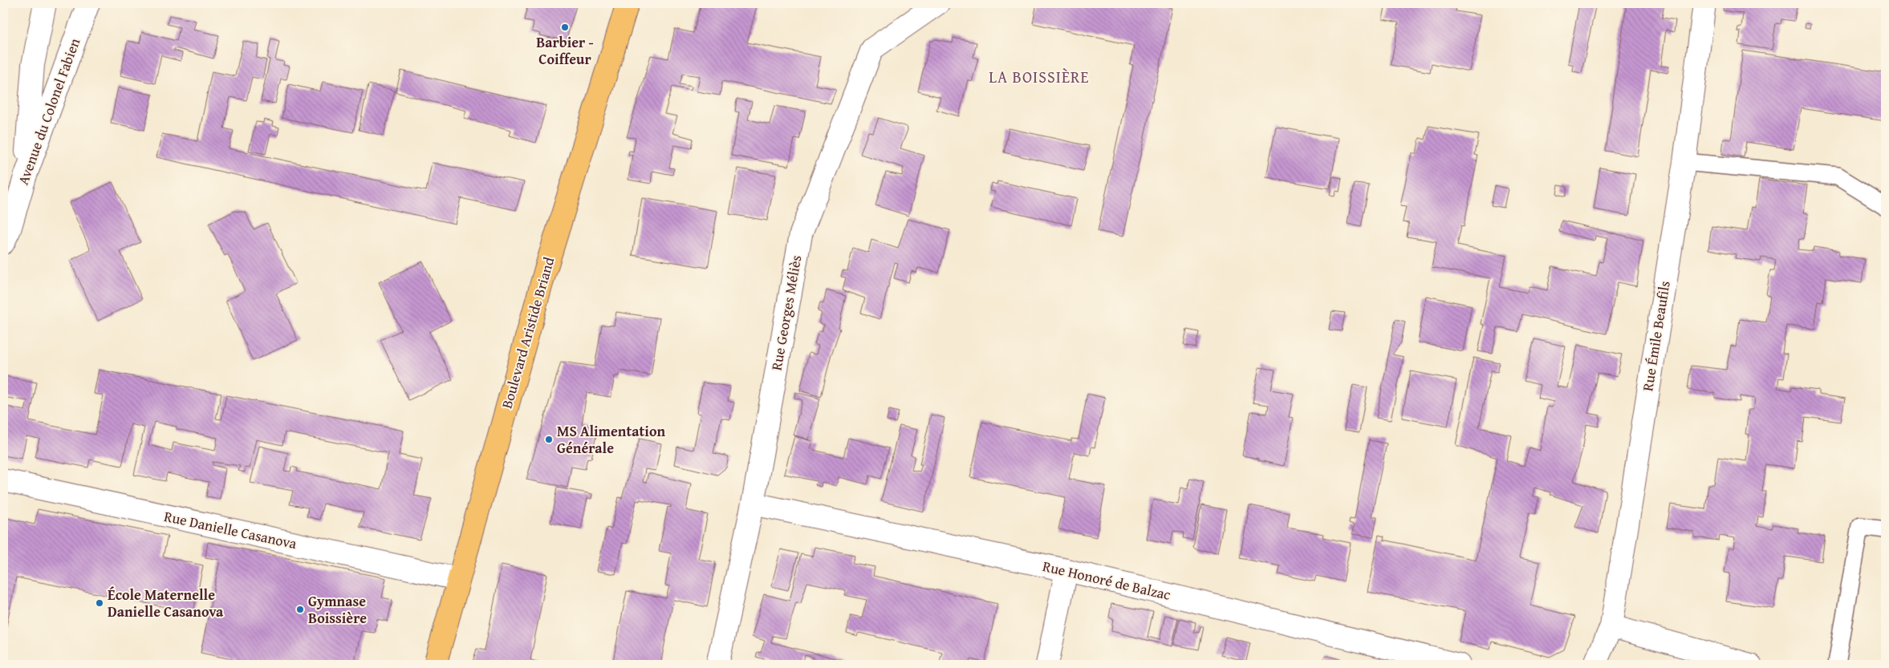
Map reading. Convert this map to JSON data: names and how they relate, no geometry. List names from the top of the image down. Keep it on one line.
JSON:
{"streets":{"main road":["Boulevard Aristide Briand"],"street":["Avenue du Colonel Fabien","Rue Georges Méliès","Rue Émile Beaufils","Rue Danielle Casanova","Rue Honoré de Balzac"]},"crossings":[["Rue Georges Méliès","Rue Honoré de Balzac"],["Boulevard Aristide Briand","Rue Danielle Casanova"]],"districts":["LA BOISSIÈRE"],"places":["Barbier - Coiffeur","MS Alimentation Générale","École Maternelle Danielle Casanova","Gymnase Boissière"]}
